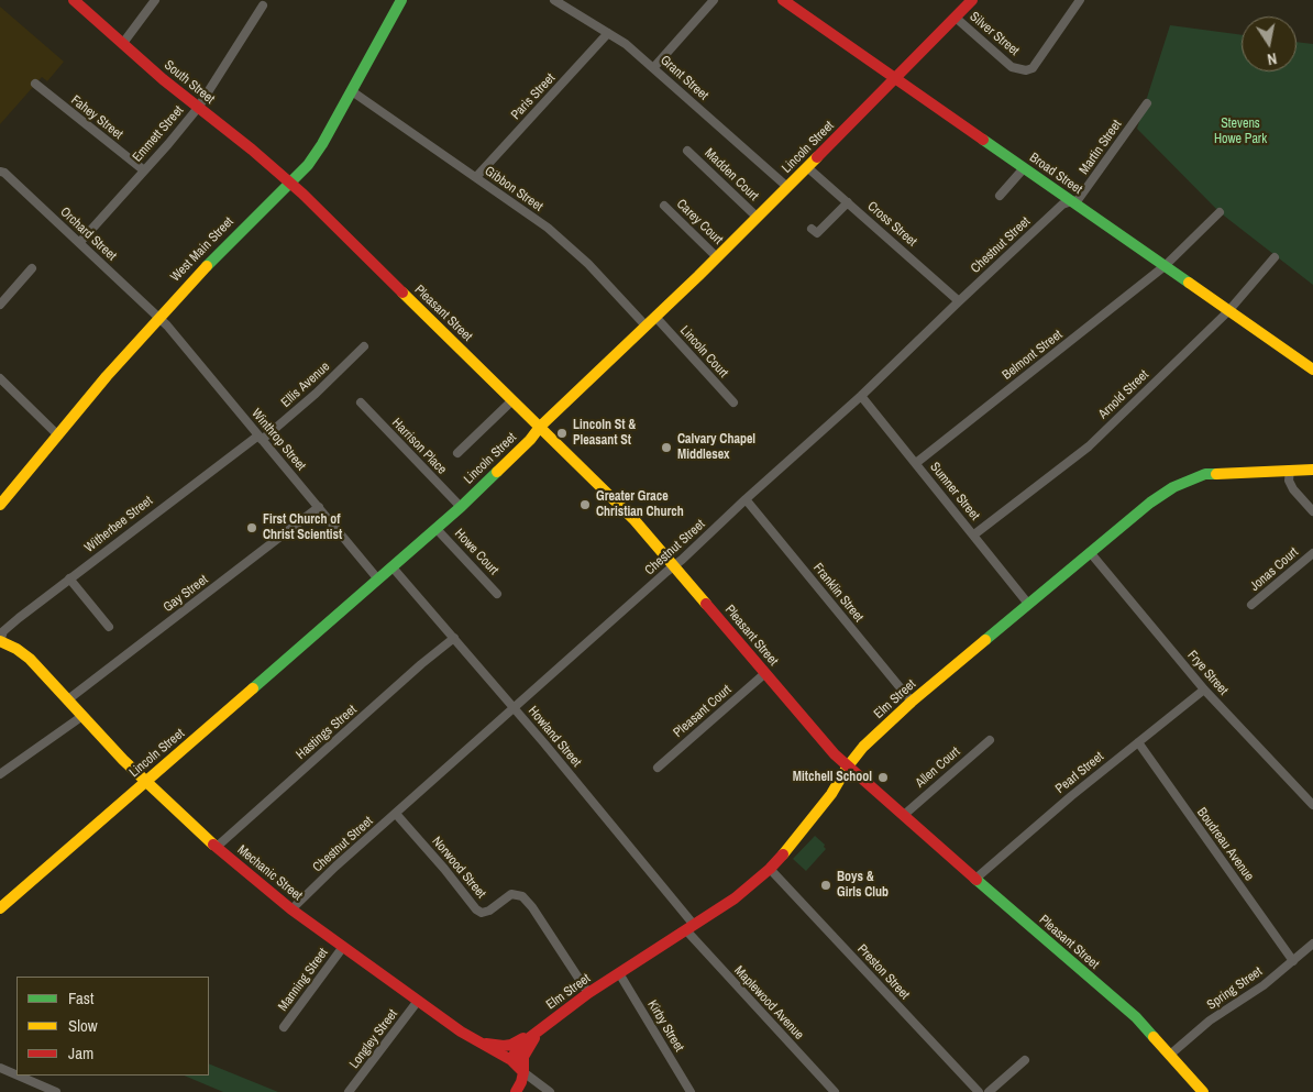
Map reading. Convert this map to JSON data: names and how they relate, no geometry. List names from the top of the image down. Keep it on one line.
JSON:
{"streets":{"street":["Silver Street","Grant Street","South Street","Paris Street","Fahey Street","Emmett Street","Lincoln Street","Martin Street","Broad Street","Madden Court","Gibbon Street","Carey Court","Cross Street","Orchard Street","Chestnut Street","West Main Street","Pleasant Street","Lincoln Court","Belmont Street","Ellis Avenue","Arnold Street","Winthrop Street","Harrison Place","Sumner Street","Witherbee Street","Howe Court","Jonas Court","Franklin Street","Gay Street","Frye Street","Elm Street","Pleasant Court","Hastings Street","Howland Street","Allen Court","Pearl Street","Boudreau Avenue","Norwood Street","Mechanic Street","Preston Street","Manning Street","Spring Street","Maplewood Avenue","Kirby Street","Longley Street"]},"crossings":[["Silver Street","Lincoln Street"],["Grant Street","Paris Street"],["Grant Street","Lincoln Street"],["South Street","Emmett Street"],["South Street","West Main Street"],["South Street","Pleasant Street"],["Paris Street","Gibbon Street"],["Fahey Street","Emmett Street"],["Emmett Street","Orchard Street"],["Lincoln Street","Broad Street"],["Lincoln Street","Madden Court"],["Lincoln Street","Gibbon Street"],["Lincoln Street","Carey Court"],["Lincoln Street","Cross Street"],["Lincoln Street","Pleasant Street"],["Lincoln Street","Lincoln Court"],["Lincoln Street","Winthrop Street"],["Lincoln Street","Harrison Place"],["Lincoln Street","Howe Court"],["Lincoln Street","Howland Street"],["Lincoln Street","Mechanic Street"],["Martin Street","Broad Street"],["Martin Street","Chestnut Street"],["Broad Street","Chestnut Street"],["Broad Street","Belmont Street"],["Broad Street","Arnold Street"],["Gibbon Street","West Main Street"],["Cross Street","Chestnut Street"],["Orchard Street","West Main Street"],["Orchard Street","Winthrop Street"],["Chestnut Street","Pleasant Street"],["Chestnut Street","Sumner Street"],["Chestnut Street","Franklin Street"],["Chestnut Street","Howland Street"],["Chestnut Street","Norwood Street"],["Chestnut Street","Mechanic Street"],["West Main Street","Pleasant Street"],["West Main Street","Winthrop Street"],["Pleasant Street","Elm Street"],["Pleasant Street","Pleasant Court"],["Pleasant Street","Allen Court"],["Pleasant Street","Pearl Street"],["Pleasant Street","Spring Street"],["Belmont Street","Sumner Street"],["Ellis Avenue","Winthrop Street"],["Ellis Avenue","Witherbee Street"],["Arnold Street","Sumner Street"],["Winthrop Street","Witherbee Street"],["Winthrop Street","Gay Street"],["Sumner Street","Elm Street"],["Witherbee Street","Mechanic Street"],["Franklin Street","Elm Street"],["Gay Street","Mechanic Street"],["Frye Street","Elm Street"],["Frye Street","Pearl Street"],["Elm Street","Howland Street"],["Elm Street","Norwood Street"],["Elm Street","Mechanic Street"],["Elm Street","Preston Street"],["Elm Street","Maplewood Avenue"],["Elm Street","Kirby Street"],["Hastings Street","Howland Street"],["Hastings Street","Mechanic Street"],["Howland Street","Maplewood Avenue"],["Pearl Street","Boudreau Avenue"],["Boudreau Avenue","Spring Street"],["Mechanic Street","Manning Street"],["Mechanic Street","Longley Street"]],"parks":["Stevens Howe Park"],"places":["Lincoln St & Pleasant St","Calvary Chapel Middlesex","Greater Grace Christian Church","First Church of Christ Scientist","Mitchell School","Boys & Girls Club"],"legend":["Fast","Slow","Jam"],"north":"bottom"}
